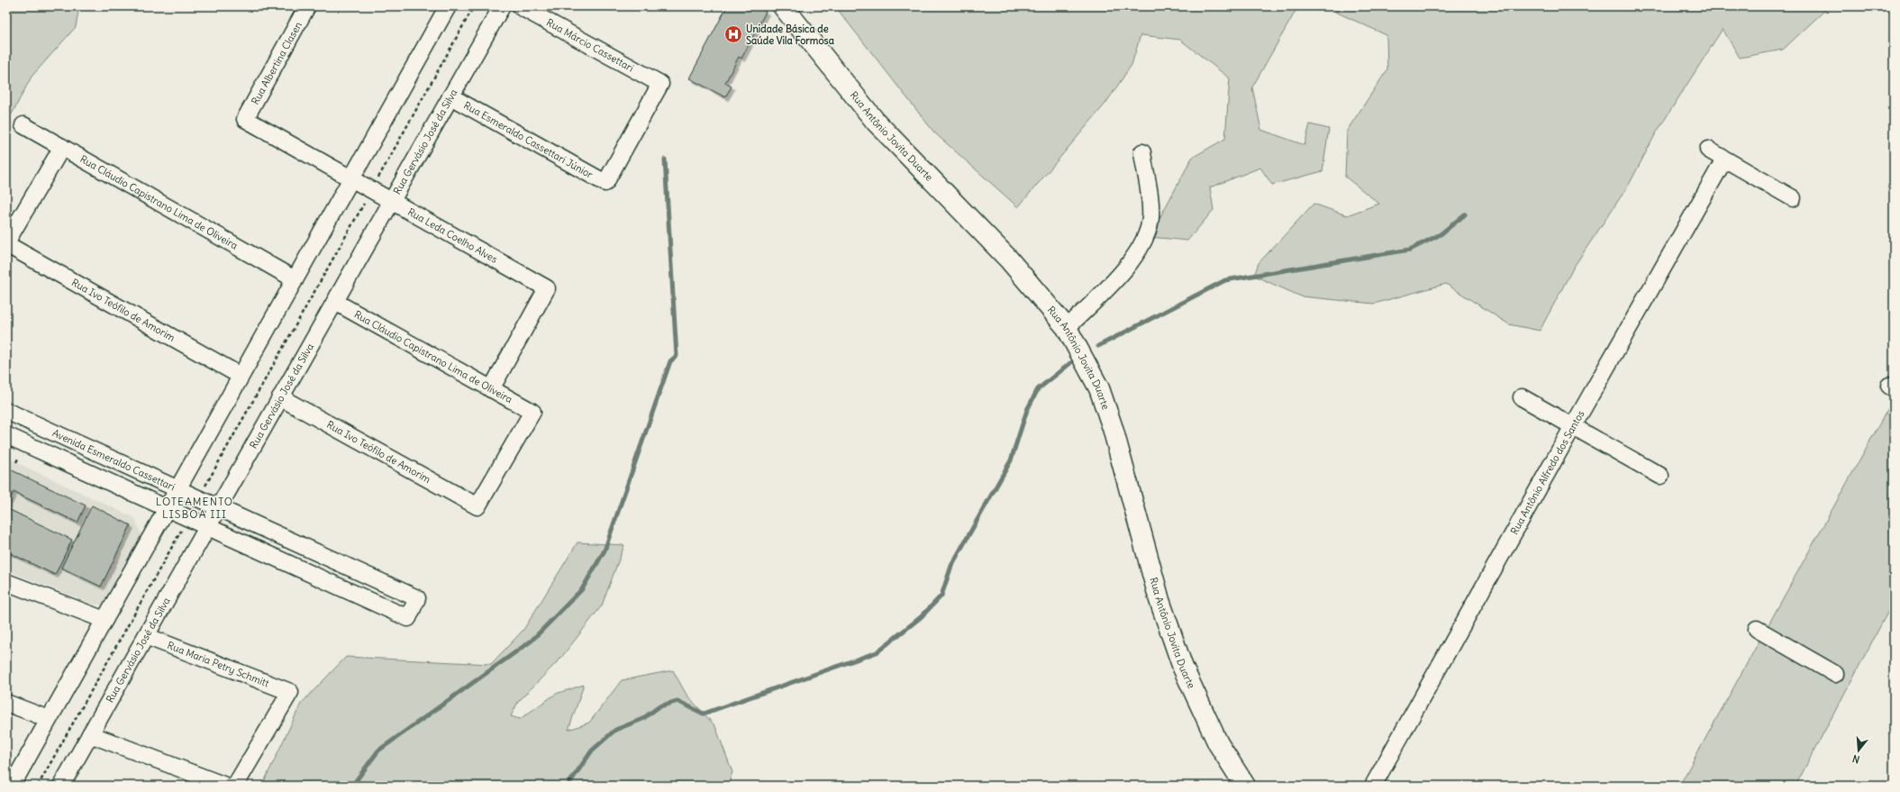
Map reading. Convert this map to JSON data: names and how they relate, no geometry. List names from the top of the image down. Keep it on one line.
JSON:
{"streets":{"main road":["Rua Antônio Jovita Duarte"],"street":["Rua Márcio Cassettari","Rua Albertina Clasen","Rua Esmeraldo Cassettari Júnior","Rua Gervásio José da Silva","Rua Cláudio Capistrano Lima de Oliveira","Rua Leda Coelho Alves","Rua Ivo Teófilo de Amorim","Avenida Esmeraldo Cassettari","Rua Antônio Alfredo dos Santos","Rua Maria Petry Schmitt"]},"crossings":[["Rua Márcio Cassettari","Rua Esmeraldo Cassettari Júnior"],["Rua Albertina Clasen","Rua Leda Coelho Alves"],["Rua Esmeraldo Cassettari Júnior","Rua Gervásio José da Silva"],["Rua Gervásio José da Silva","Rua Cláudio Capistrano Lima de Oliveira"],["Rua Gervásio José da Silva","Rua Leda Coelho Alves"],["Rua Gervásio José da Silva","Rua Ivo Teófilo de Amorim"],["Rua Gervásio José da Silva","Avenida Esmeraldo Cassettari"],["Rua Gervásio José da Silva","Rua Maria Petry Schmitt"],["Rua Cláudio Capistrano Lima de Oliveira","Rua Leda Coelho Alves"],["Rua Cláudio Capistrano Lima de Oliveira","Rua Ivo Teófilo de Amorim"]],"districts":["LOTEAMENTO LISBOA III"],"places":{"hospital":["Unidade Básica de Saúde Vila Formosa"]},"north":"bottom"}
